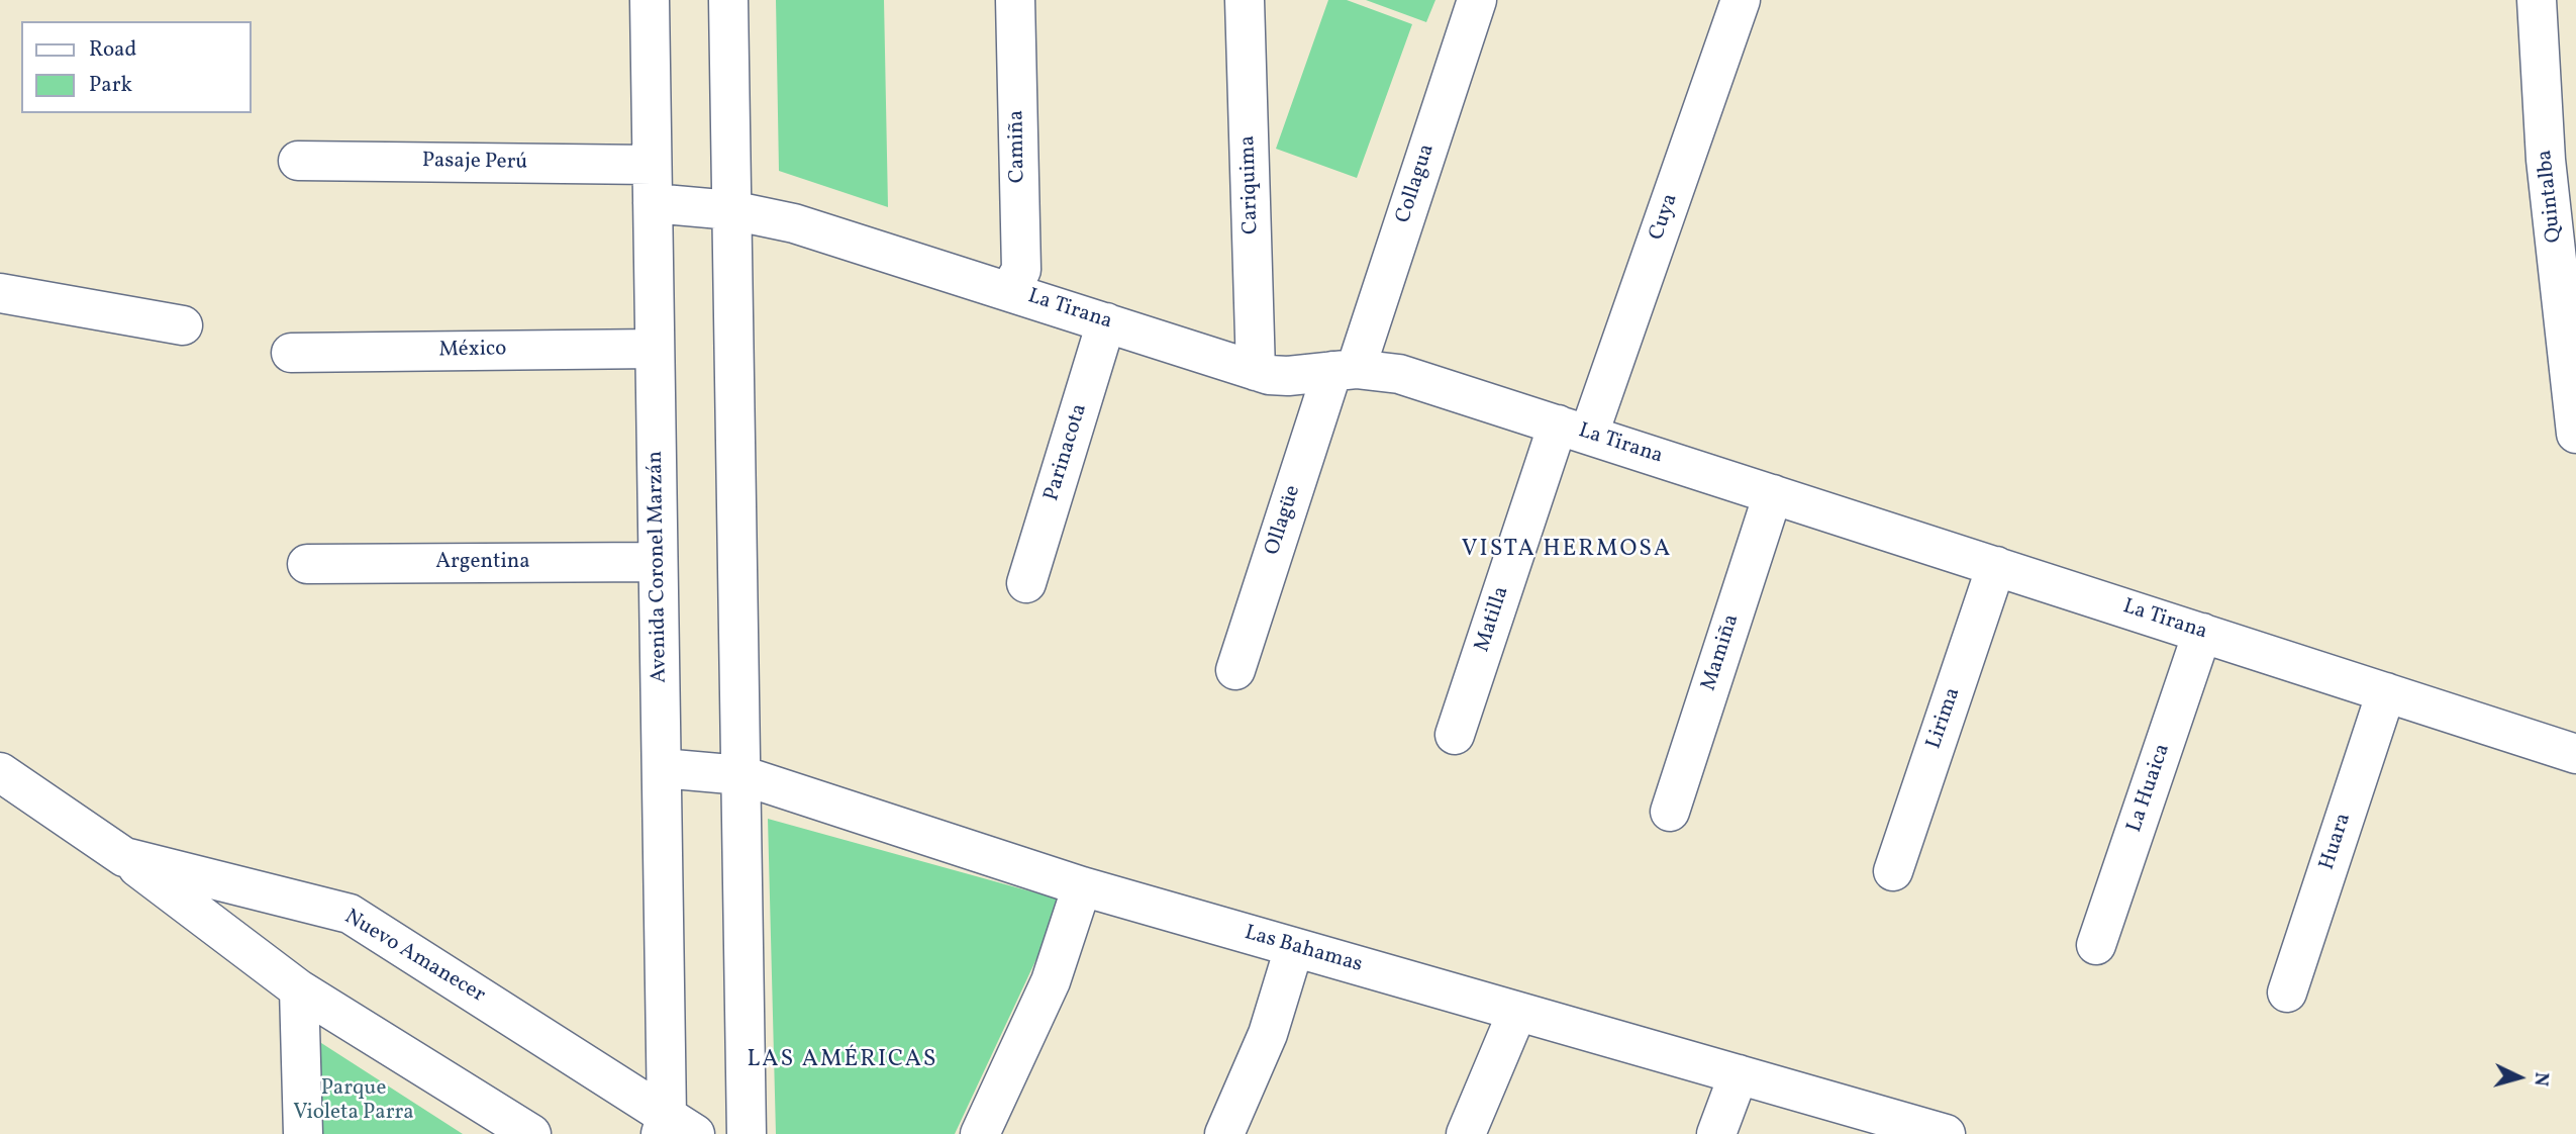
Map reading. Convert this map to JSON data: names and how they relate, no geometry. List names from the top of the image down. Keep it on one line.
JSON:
{"streets":{"street":["Camiña","Pasaje Perú","Collagua","Cariquima","Quintalba","Cuya","La Tirana","México","Parinacota","Ollagüe","Argentina","Avenida Coronel Marzán","Matilla","Mamiña","Lirima","La Huaica","Huara","Las Bahamas","Nuevo Amanecer"]},"crossings":[["Camiña","La Tirana"],["Pasaje Perú","Avenida Coronel Marzán"],["Collagua","La Tirana"],["Collagua","Ollagüe"],["Cariquima","La Tirana"],["Cuya","La Tirana"],["Cuya","Matilla"],["La Tirana","Parinacota"],["La Tirana","Ollagüe"],["La Tirana","Avenida Coronel Marzán"],["La Tirana","Matilla"],["La Tirana","Mamiña"],["La Tirana","Lirima"],["La Tirana","La Huaica"],["La Tirana","Huara"],["México","Avenida Coronel Marzán"],["Argentina","Avenida Coronel Marzán"],["Avenida Coronel Marzán","Las Bahamas"],["Avenida Coronel Marzán","Nuevo Amanecer"]],"districts":["VISTA HERMOSA","LAS AMÉRICAS"],"parks":["Parque Violeta Parra"],"legend":["Road","Park"],"north":"right"}
